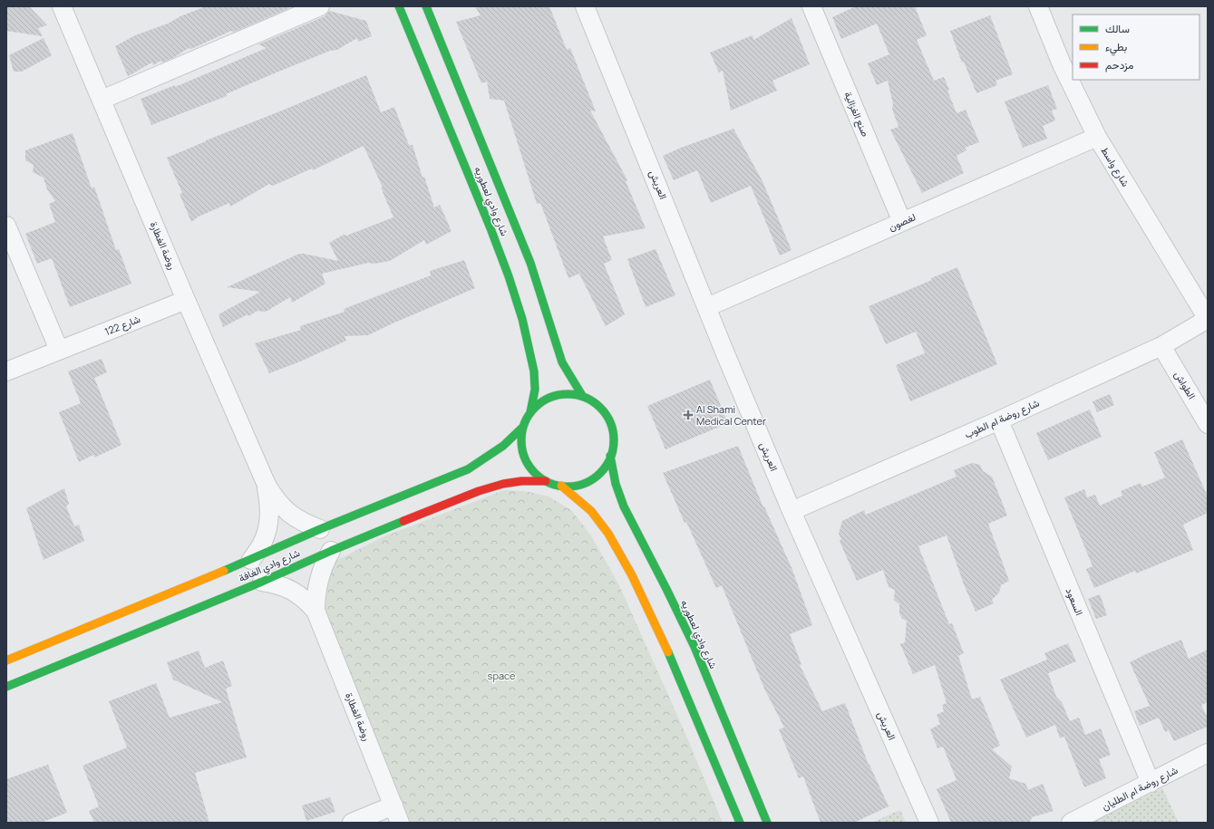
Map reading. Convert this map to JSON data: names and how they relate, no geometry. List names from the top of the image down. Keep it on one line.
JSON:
{"streets":{"street":["صنع الغزالية","شارع واسط","العريش","شارع وادي لعطوريه","لغصون","روضة الغطارة","شارع 122","الطواش","شارع روضة ام الطوب","شارع وادي الغافة","السعود","شارع روضة ام الطليان"]},"crossings":[["صنع الغزالية","لغصون"],["شارع واسط","لغصون"],["شارع واسط","شارع روضة ام الطوب"],["العريش","لغصون"],["العريش","شارع روضة ام الطوب"],["شارع وادي لعطوريه","شارع وادي الغافة"],["روضة الغطارة","شارع 122"],["روضة الغطارة","شارع وادي الغافة"],["الطواش","شارع روضة ام الطوب"],["شارع روضة ام الطوب","السعود"],["السعود","شارع روضة ام الطليان"]],"parks":["space"],"places":{"health":["Al Shami Medical Center"]},"legend":["سالك","بطيء","مزدحم"]}
